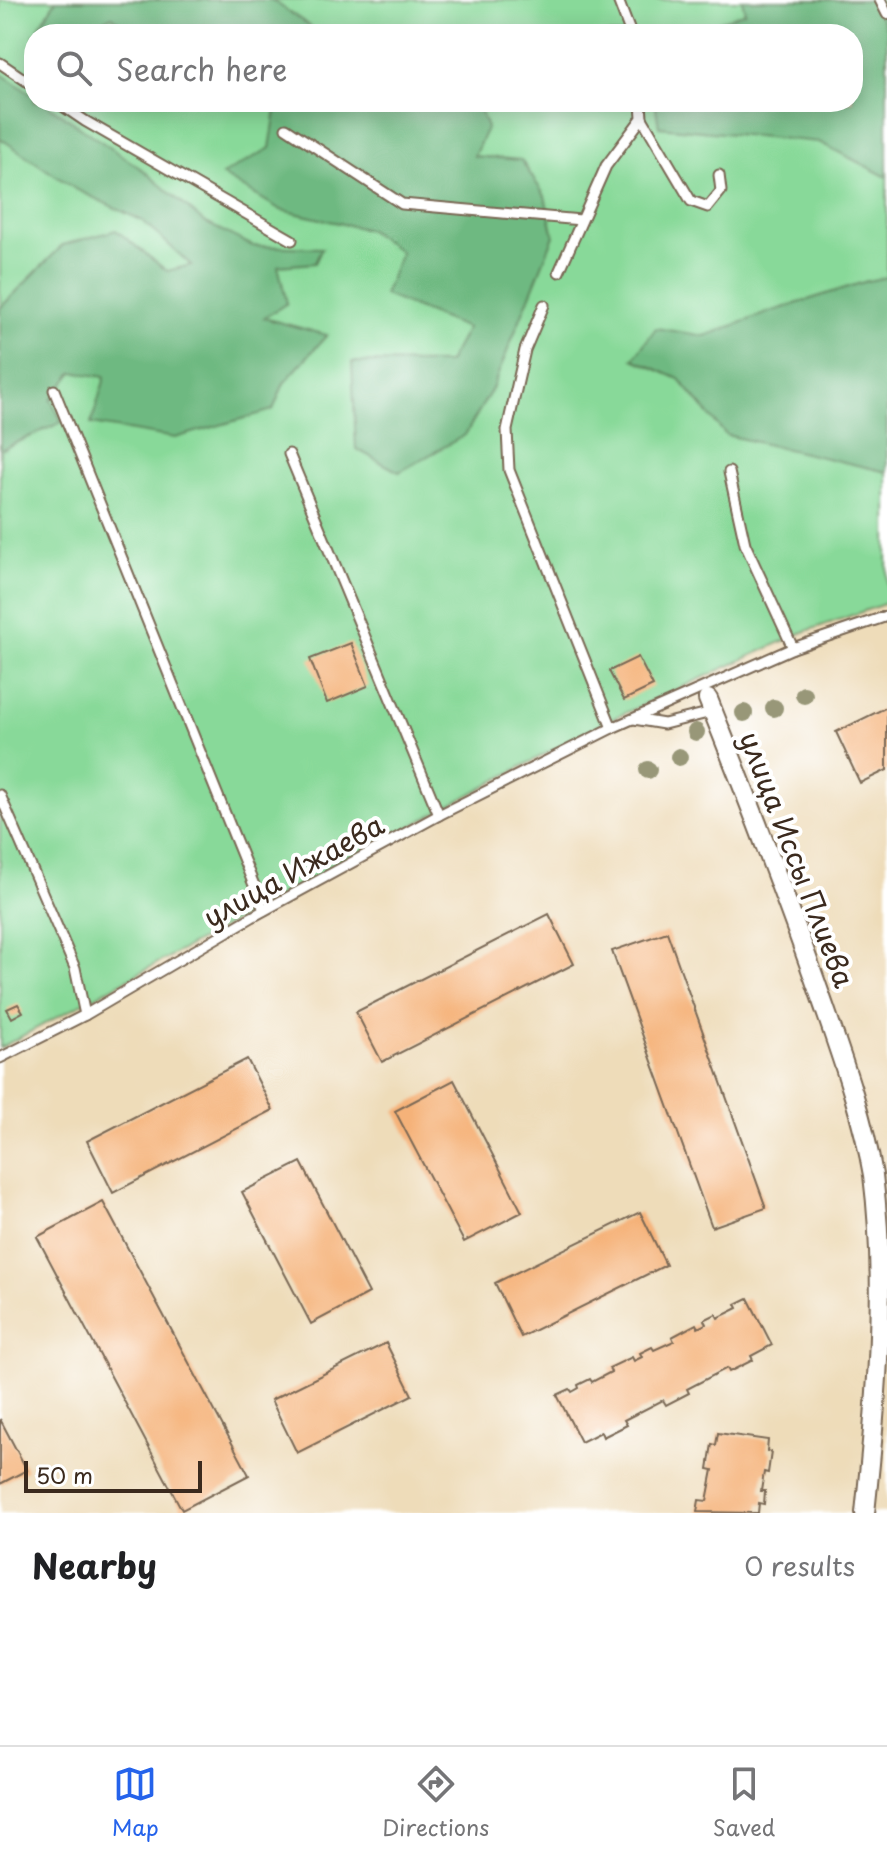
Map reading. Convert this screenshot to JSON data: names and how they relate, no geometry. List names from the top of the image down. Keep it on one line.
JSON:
{"streets":{"street":["улица Иссы Плиева"],"lane":["улица Ижаева"]},"scale_bar":"50 m","page":{"search":"Search here","scale":"50 m","heading":["Nearby","0 results"],"nav":["Map","Directions","Saved"]}}
